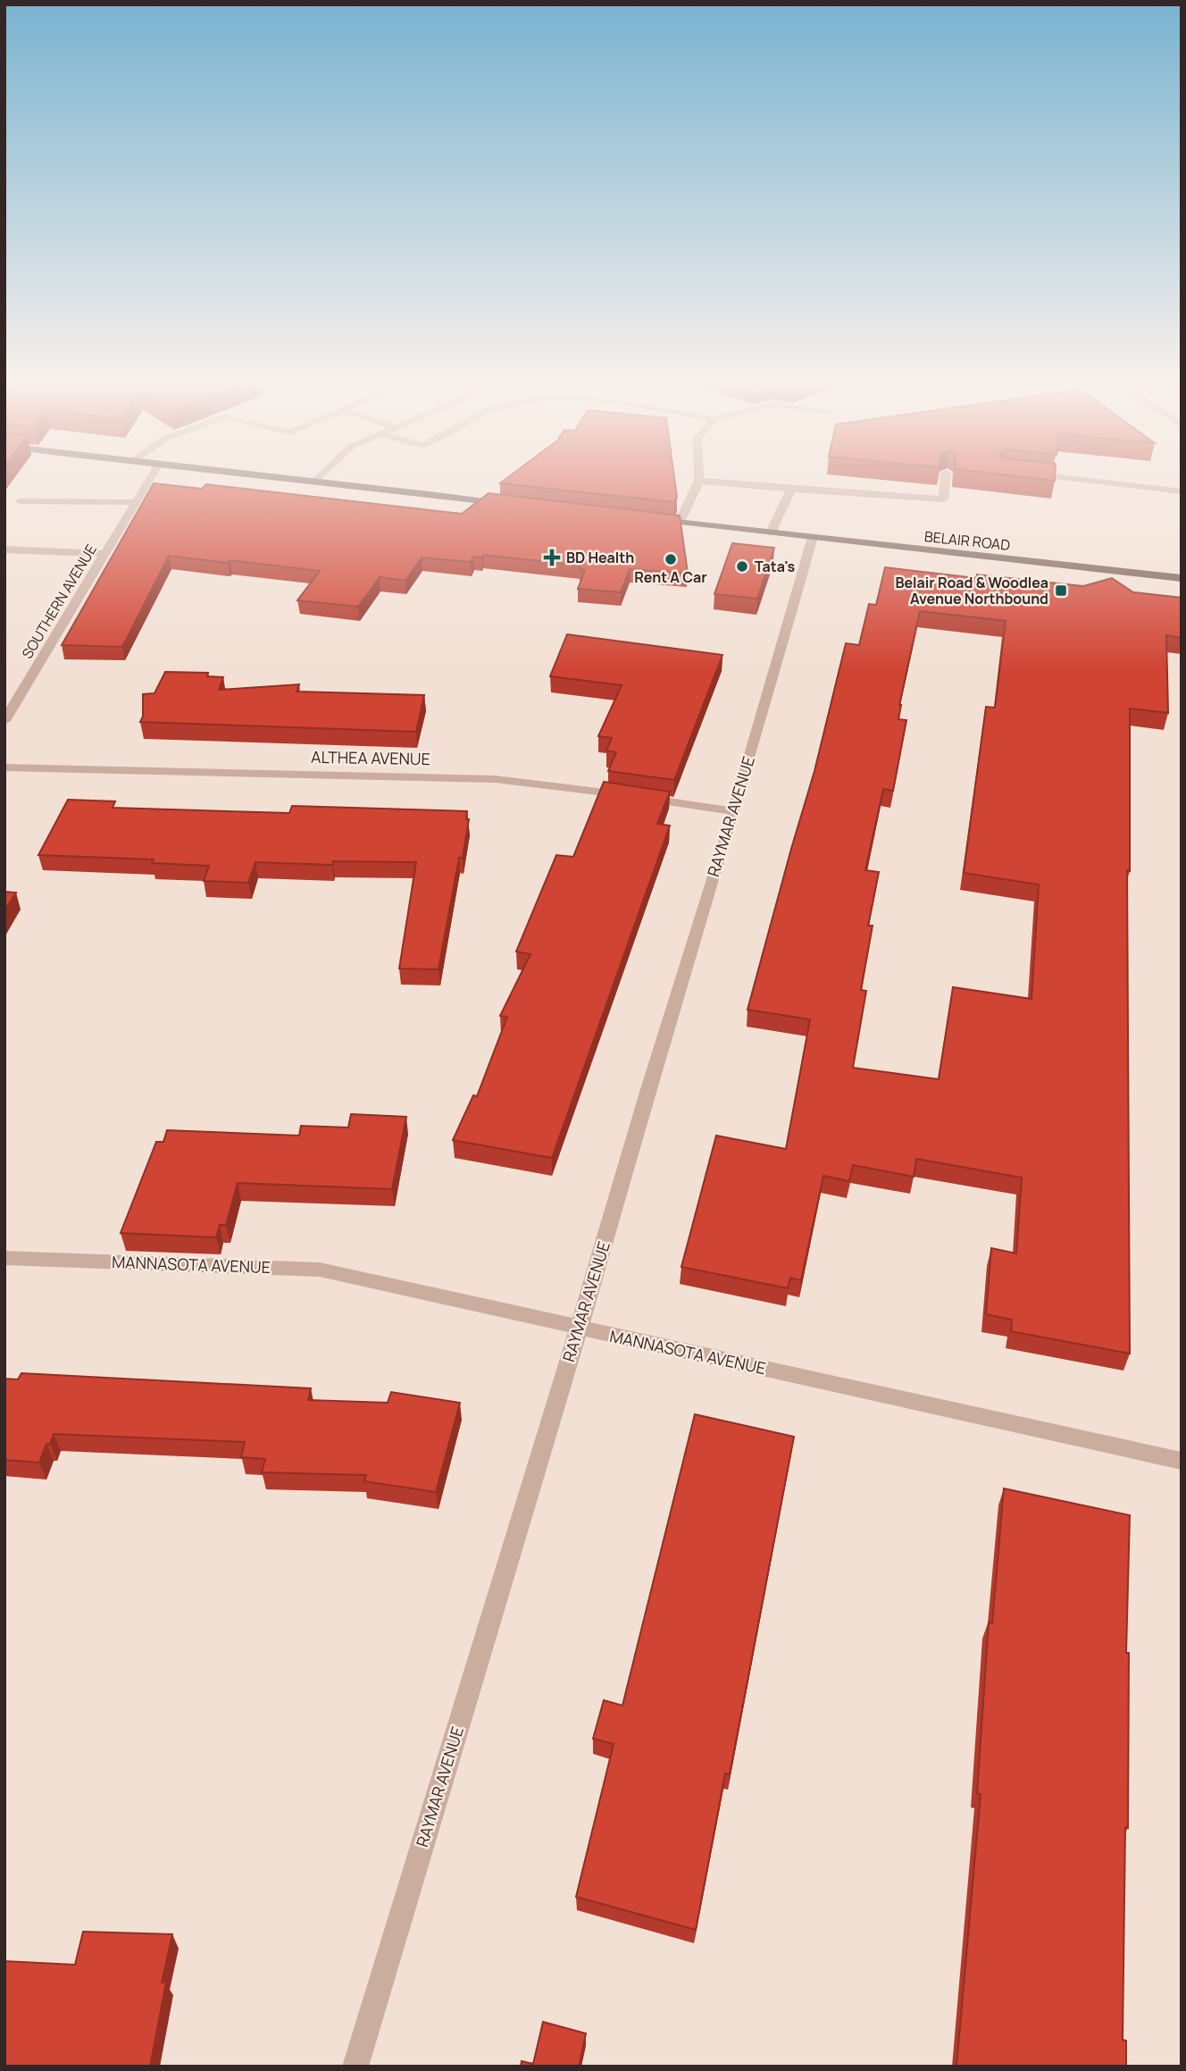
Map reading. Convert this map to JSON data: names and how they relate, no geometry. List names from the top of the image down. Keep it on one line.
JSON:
{"streets":{"main road":["BELAIR ROAD"],"street":["SOUTHERN AVENUE","ALTHEA AVENUE","RAYMAR AVENUE","MANNASOTA AVENUE"]},"crossings":[["BELAIR ROAD","RAYMAR AVENUE"],["ALTHEA AVENUE","RAYMAR AVENUE"],["RAYMAR AVENUE","MANNASOTA AVENUE"]],"places":{"health":["BD Health"],"other":["Rent A Car","Tata's"],"transit":["Belair Road & Woodlea Avenue Northbound"]}}
